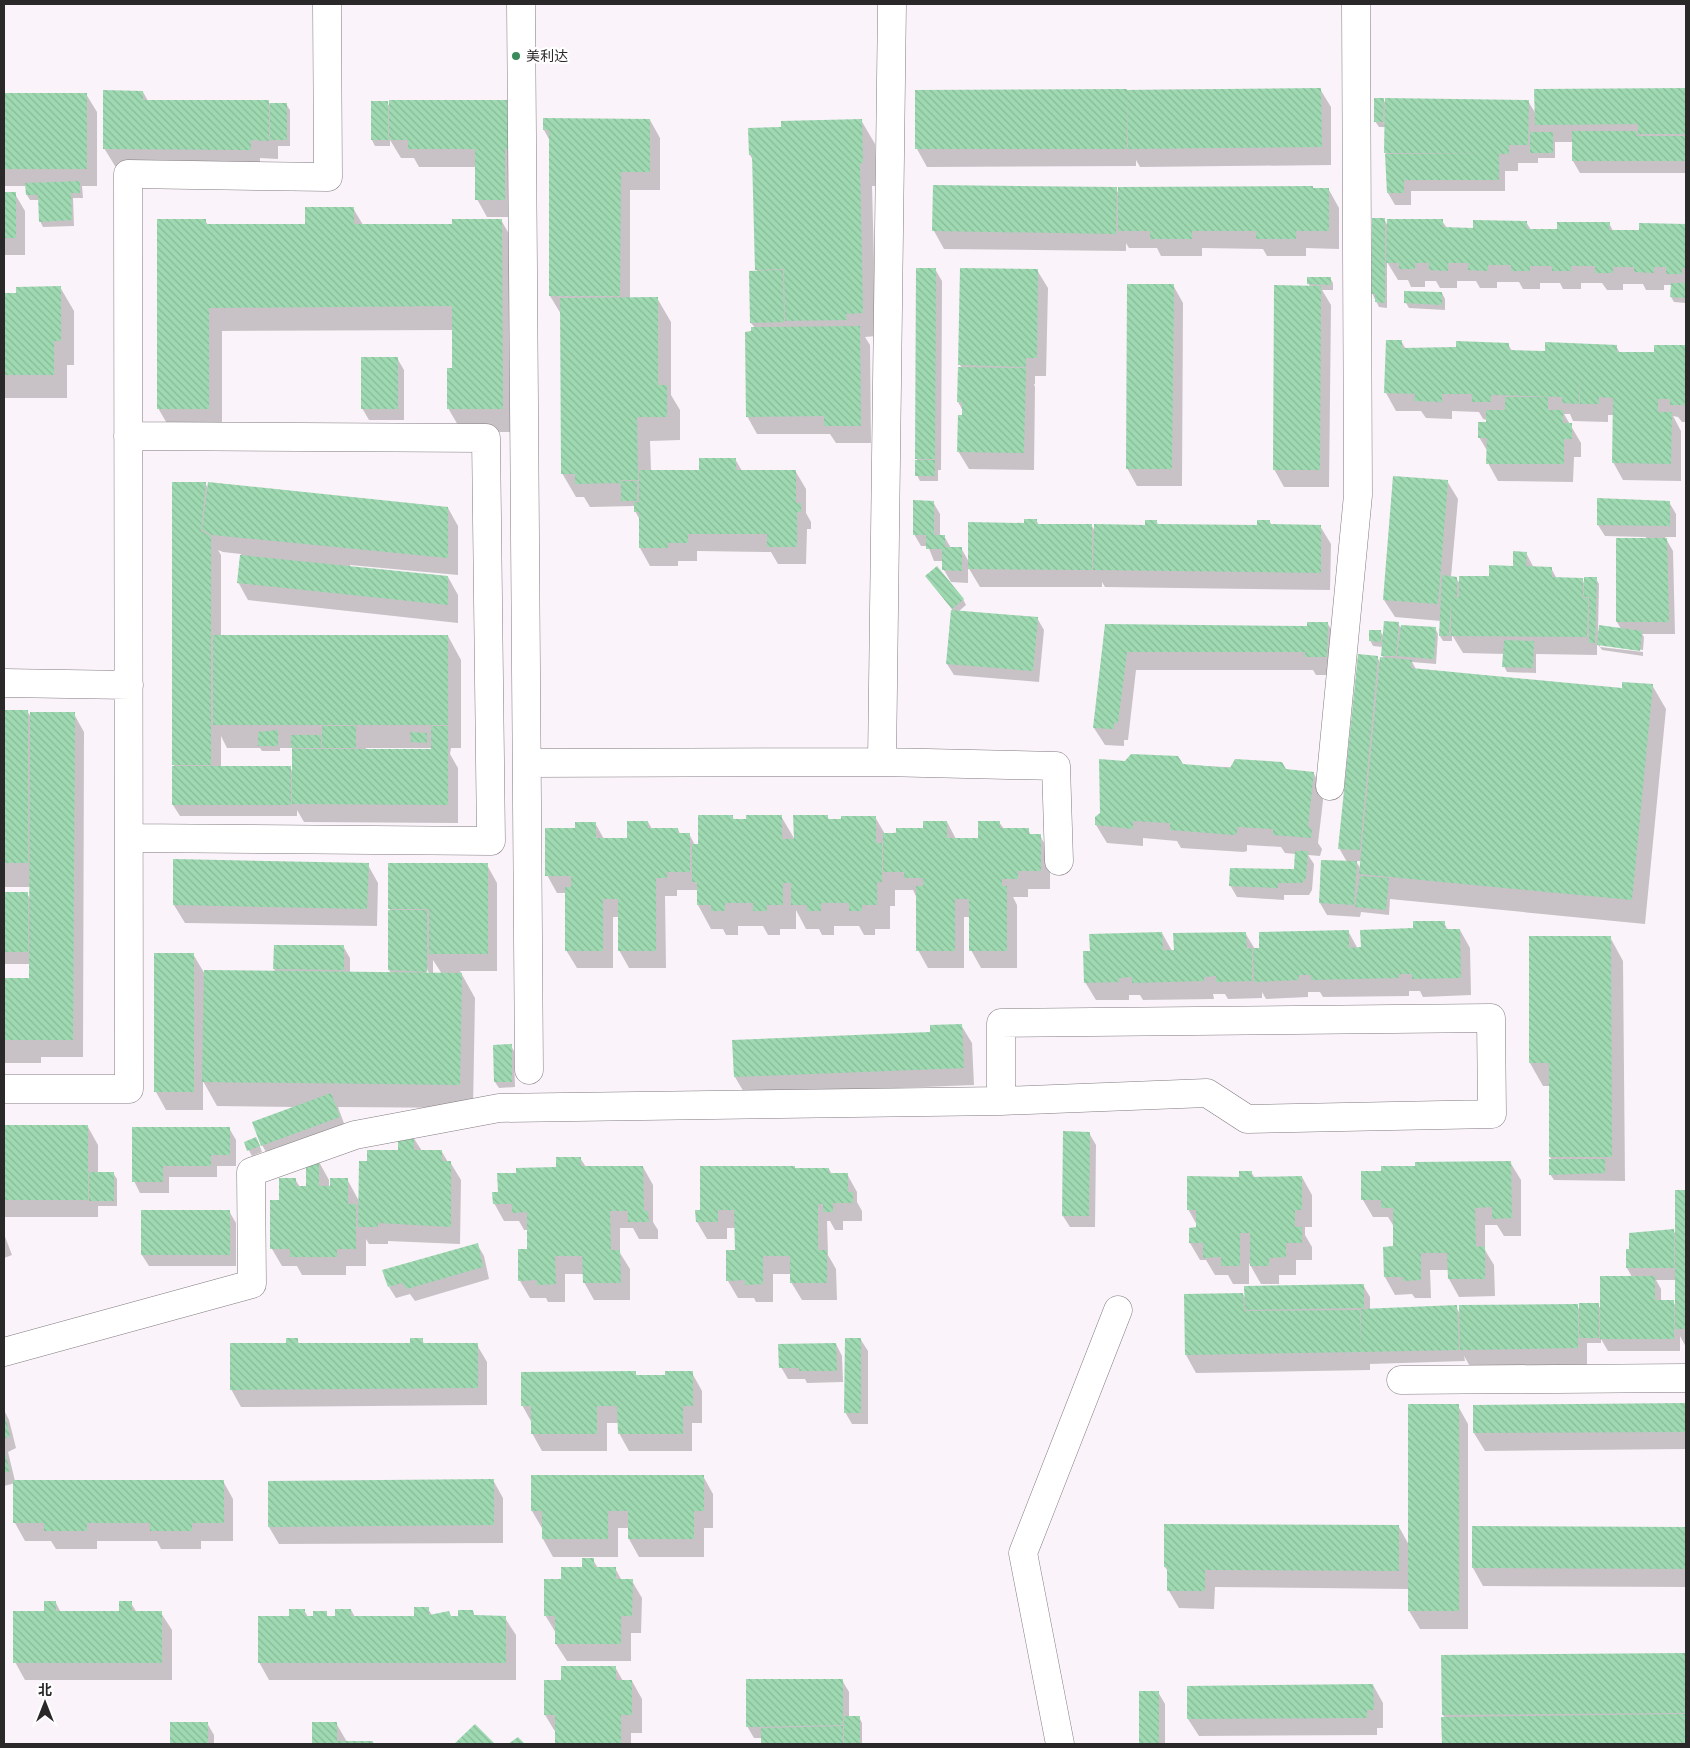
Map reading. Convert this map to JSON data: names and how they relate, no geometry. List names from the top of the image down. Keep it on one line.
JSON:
{"places":["美利达"],"north":"top"}
